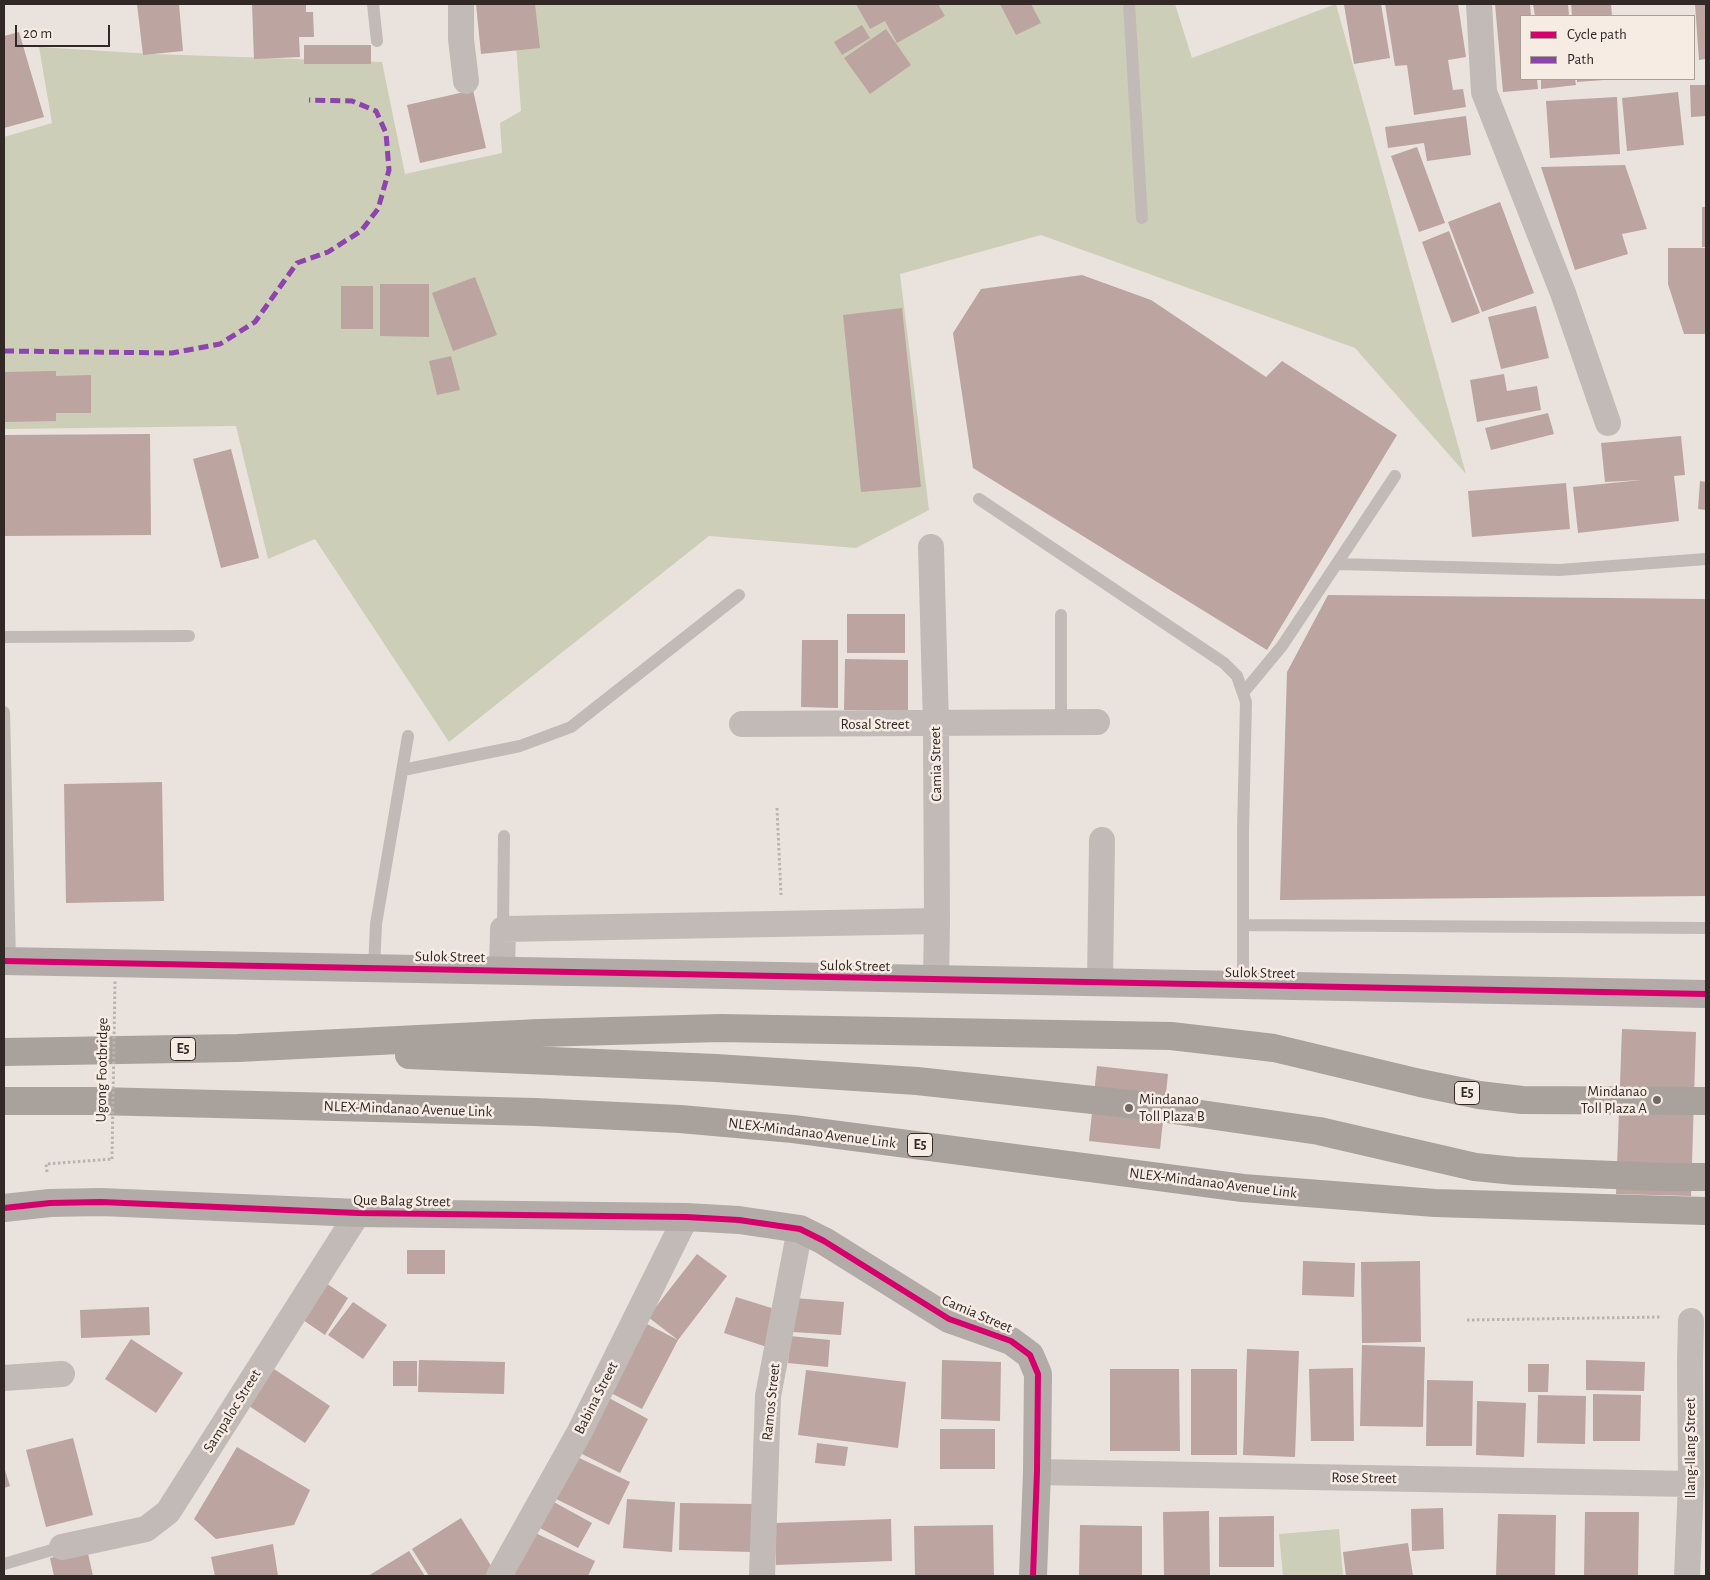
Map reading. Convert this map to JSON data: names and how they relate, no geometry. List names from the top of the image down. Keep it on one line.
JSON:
{"streets":{"highway":["E5","NLEX-Mindanao Avenue Link"],"street":["Rosal Street","Camia Street","Sulok Street","Que Balag Street","Babina Street","Ramos Street","Sampaloc Street","Ilang-Ilang Street","Rose Street"],"path":["Ugong Footbridge"]},"crossings":[["Rosal Street","Camia Street"],["Camia Street","Sulok Street"],["Camia Street","Que Balag Street"],["Camia Street","Ramos Street"],["Camia Street","Rose Street"],["Que Balag Street","Babina Street"],["Que Balag Street","Ramos Street"],["Que Balag Street","Sampaloc Street"],["Ilang-Ilang Street","Rose Street"]],"places":["Mindanao Toll Plaza A","Mindanao Toll Plaza B"],"legend":["Cycle path","Path"],"scale_bar":"20 m"}
